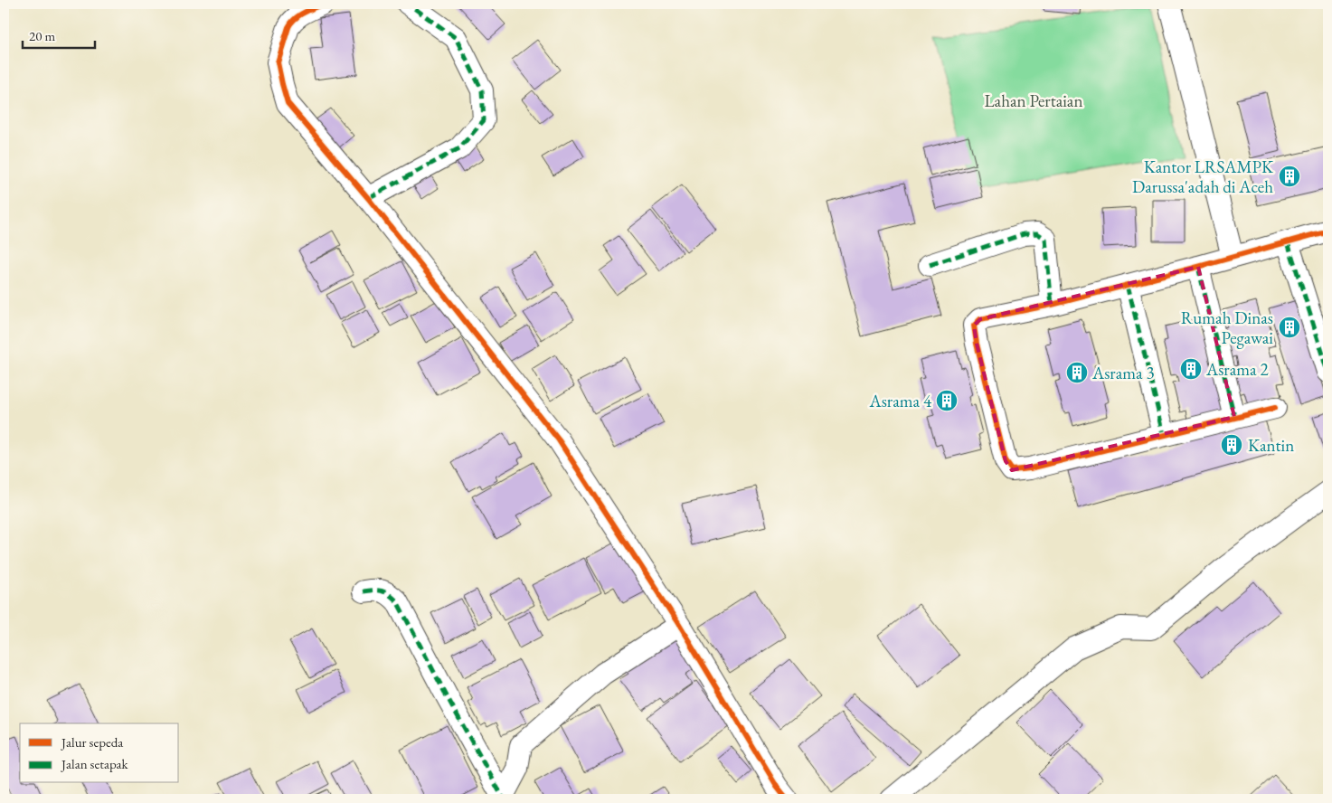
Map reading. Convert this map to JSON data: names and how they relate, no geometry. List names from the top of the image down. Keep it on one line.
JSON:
{"parks":["Lahan Pertaian"],"places":{"building":["Kantor LRSAMPK Darussa'adah di Aceh","Rumah Dinas Pegawai","Asrama 2","Asrama 3","Asrama 4","Kantin"]},"legend":["Jalur sepeda","Jalan setapak"],"scale_bar":"20 m"}
